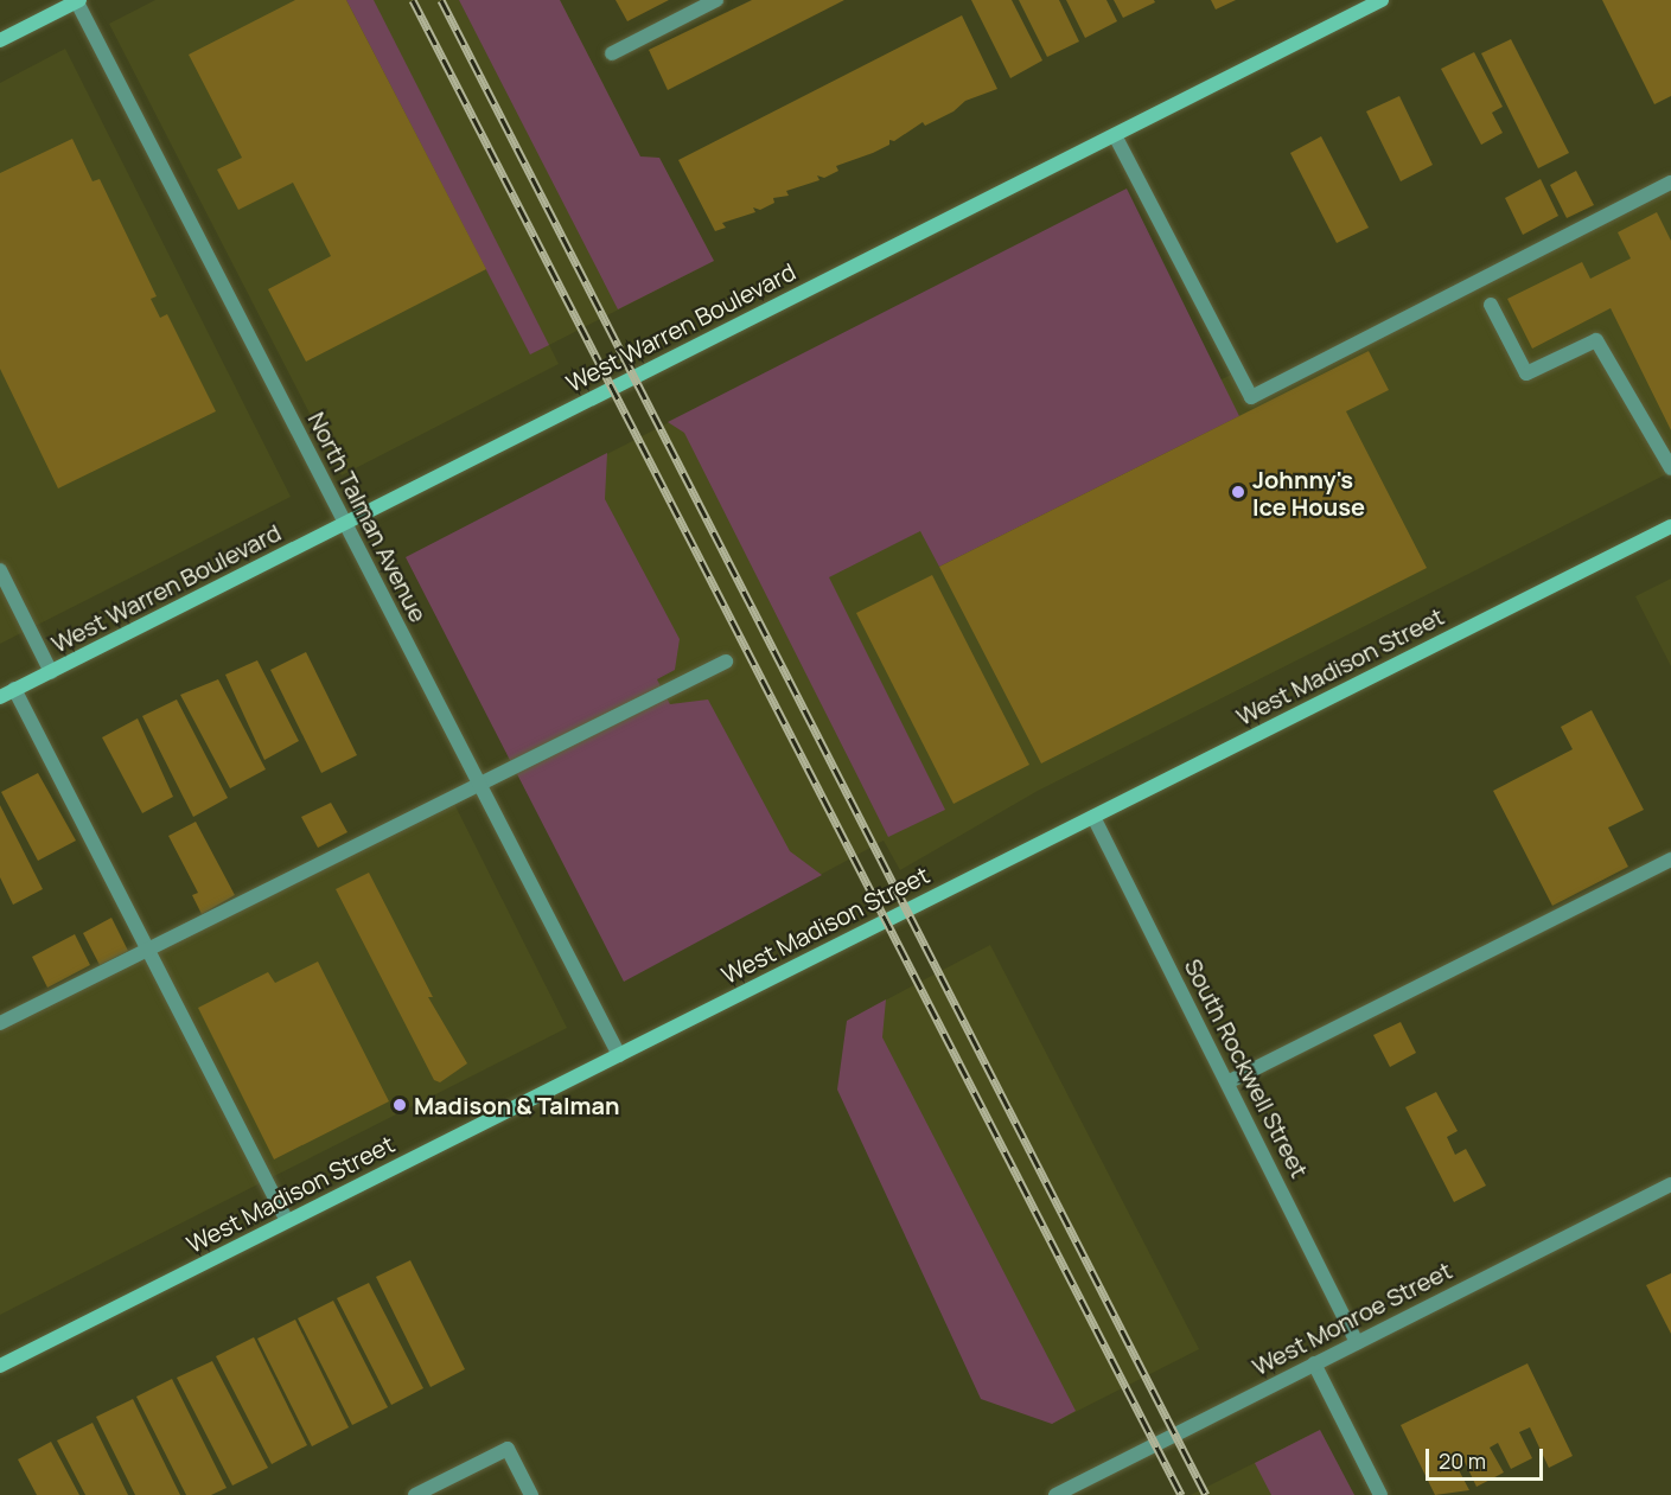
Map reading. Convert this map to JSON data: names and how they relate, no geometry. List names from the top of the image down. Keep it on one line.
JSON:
{"streets":{"main road":["West Warren Boulevard","West Madison Street"],"street":["North Talman Avenue","South Rockwell Street","West Monroe Street"]},"crossings":[["West Warren Boulevard","North Talman Avenue"],["North Talman Avenue","West Madison Street"],["West Madison Street","South Rockwell Street"],["South Rockwell Street","West Monroe Street"]],"places":["Johnny's Ice House","Madison & Talman"],"scale_bar":"20 m"}
